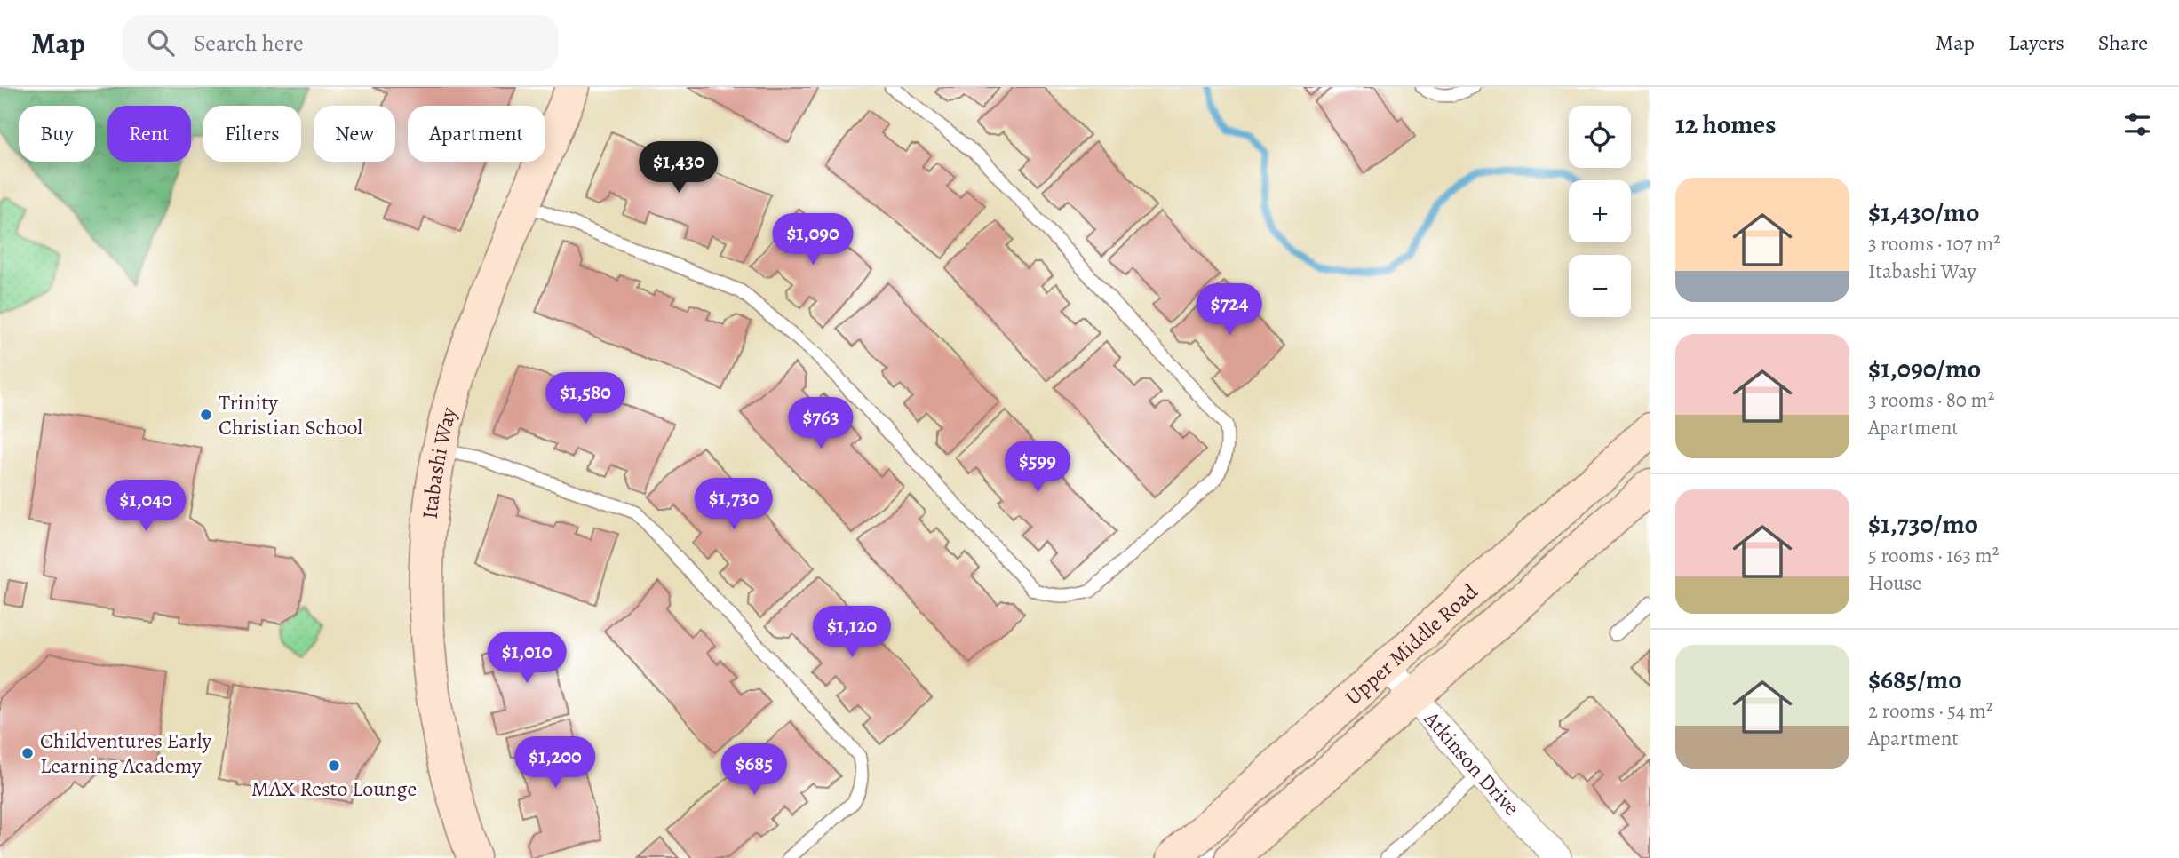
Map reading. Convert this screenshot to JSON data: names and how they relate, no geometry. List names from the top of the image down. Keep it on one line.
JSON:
{"streets":{"main road":["Itabashi Way","Upper Middle Road"],"street":["Atkinson Drive"]},"crossings":[["Upper Middle Road","Atkinson Drive"]],"places":["Trinity Christian School","Childventures Early Learning Academy","MAX Resto Lounge"],"page":{"header":"Map","search":"Search here","nav":["Map","Layers","Share"],"heading":"12 homes","map_buttons":["+","−"],"chip":["Buy","Rent","Filters","New","Apartment"],"price":["$1,430","$1,090","$724","$1,580","$763","$599","$1,730","$1,040","$1,120","$1,010","$1,200","$685"],"list":[{"name":"$1,430/mo","note":"3 rooms · 107 m² · Itabashi Way"},{"name":"$1,090/mo","note":"3 rooms · 80 m² · Apartment"},{"name":"$1,730/mo","note":"5 rooms · 163 m² · House"},{"name":"$685/mo","note":"2 rooms · 54 m² · Apartment"}]}}
